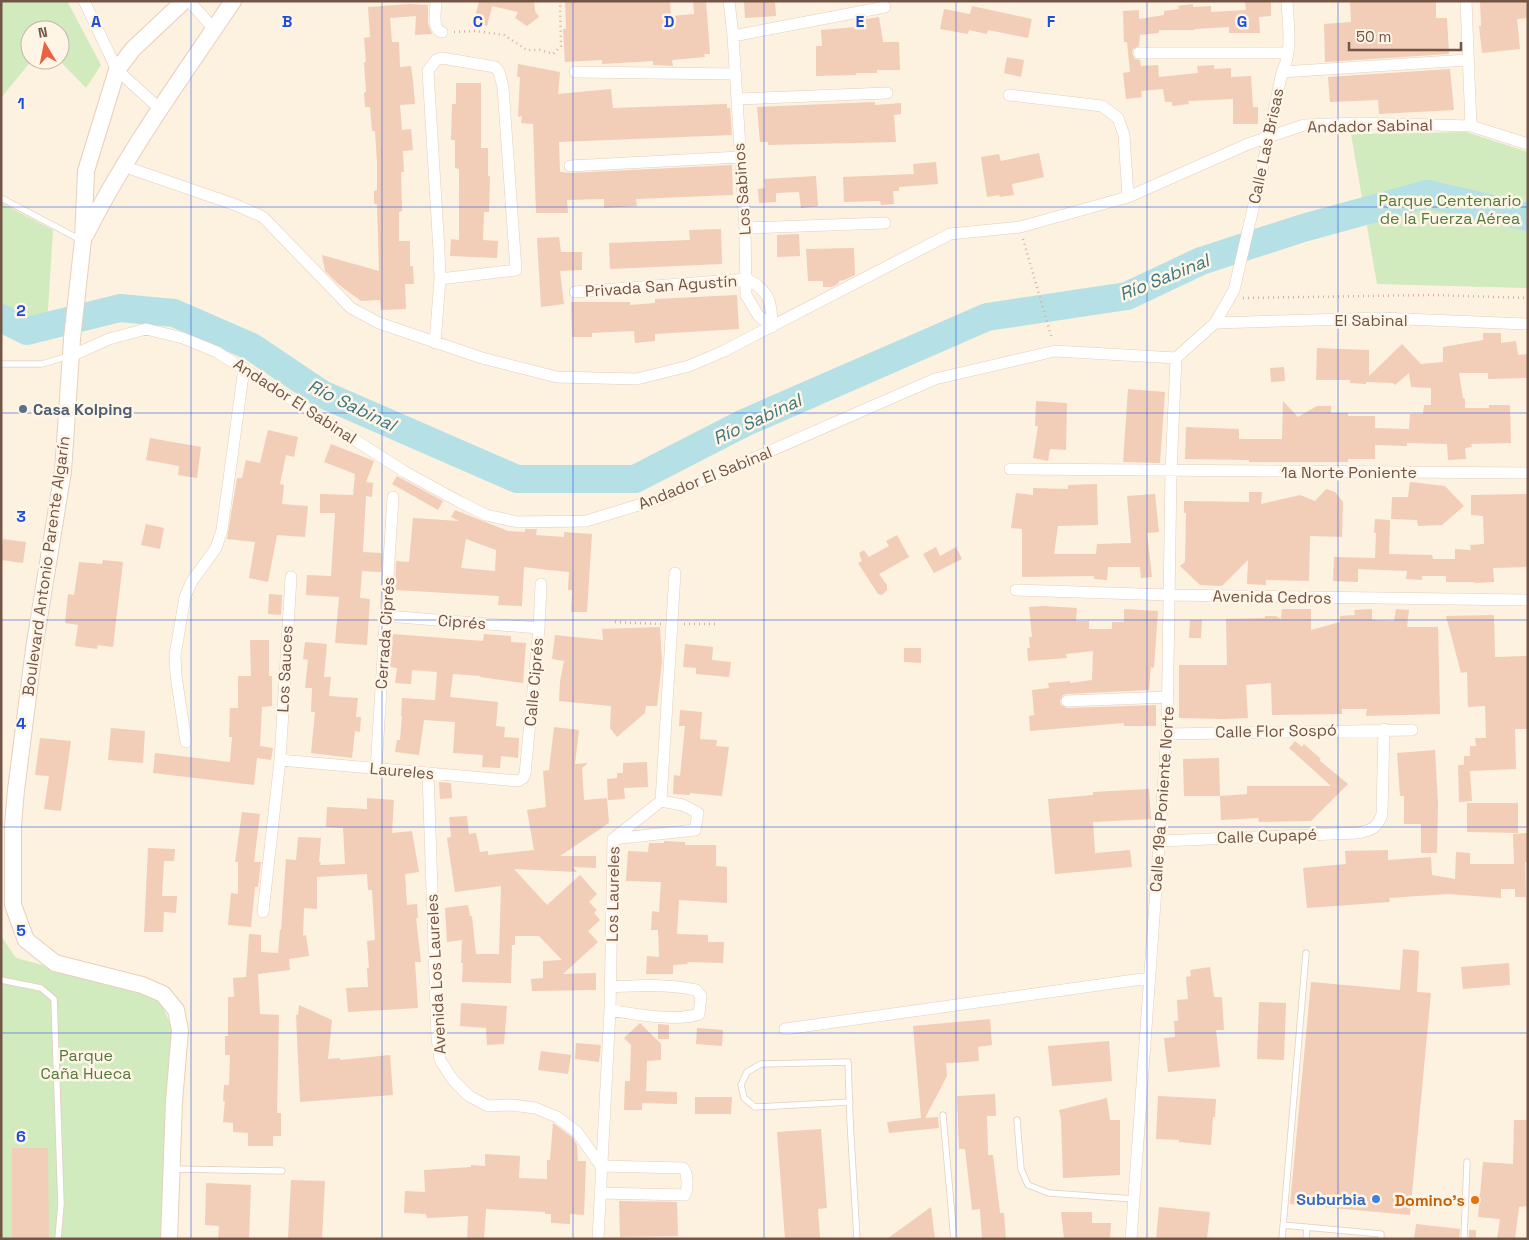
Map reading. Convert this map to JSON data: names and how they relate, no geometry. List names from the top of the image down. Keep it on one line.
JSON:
{"streets":{"main road":["Boulevard Antonio Parente Algarín"],"street":["Andador Sabinal","Calle Las Brisas","Los Sabinos","Privada San Agustín","El Sabinal","Andador El Sabinal","1a Norte Poniente","Avenida Cedros","Ciprés","Cerrada Ciprés","Los Sauces","Calle Ciprés","Calle Flor Sospó","Laureles","Calle 19a Poniente Norte","Calle Cupapé","Los Laureles","Avenida Los Laureles"]},"crossings":[["Andador Sabinal","Calle Las Brisas"],["Andador Sabinal","Los Sabinos"],["Andador Sabinal","Boulevard Antonio Parente Algarín"],["Los Sabinos","Privada San Agustín"],["Andador El Sabinal","Boulevard Antonio Parente Algarín"],["Andador El Sabinal","Calle 19a Poniente Norte"],["1a Norte Poniente","Calle 19a Poniente Norte"],["Avenida Cedros","Calle 19a Poniente Norte"],["Ciprés","Cerrada Ciprés"],["Ciprés","Calle Ciprés"],["Cerrada Ciprés","Laureles"],["Los Sauces","Laureles"],["Calle Ciprés","Laureles"],["Calle Flor Sospó","Calle 19a Poniente Norte"],["Calle Flor Sospó","Calle Cupapé"],["Laureles","Avenida Los Laureles"],["Calle 19a Poniente Norte","Calle Cupapé"],["Los Laureles","Avenida Los Laureles"]],"water":["Río Sabinal"],"parks":["Parque Centenario de la Fuerza Aérea","Parque Caña Hueca"],"places":["Casa Kolping","Suburbia","Domino's"],"scale_bar":"50 m","north":"top","grid":{"columns":["A","B","C","D","E","F","G"],"rows":["1","2","3","4","5","6"]}}
